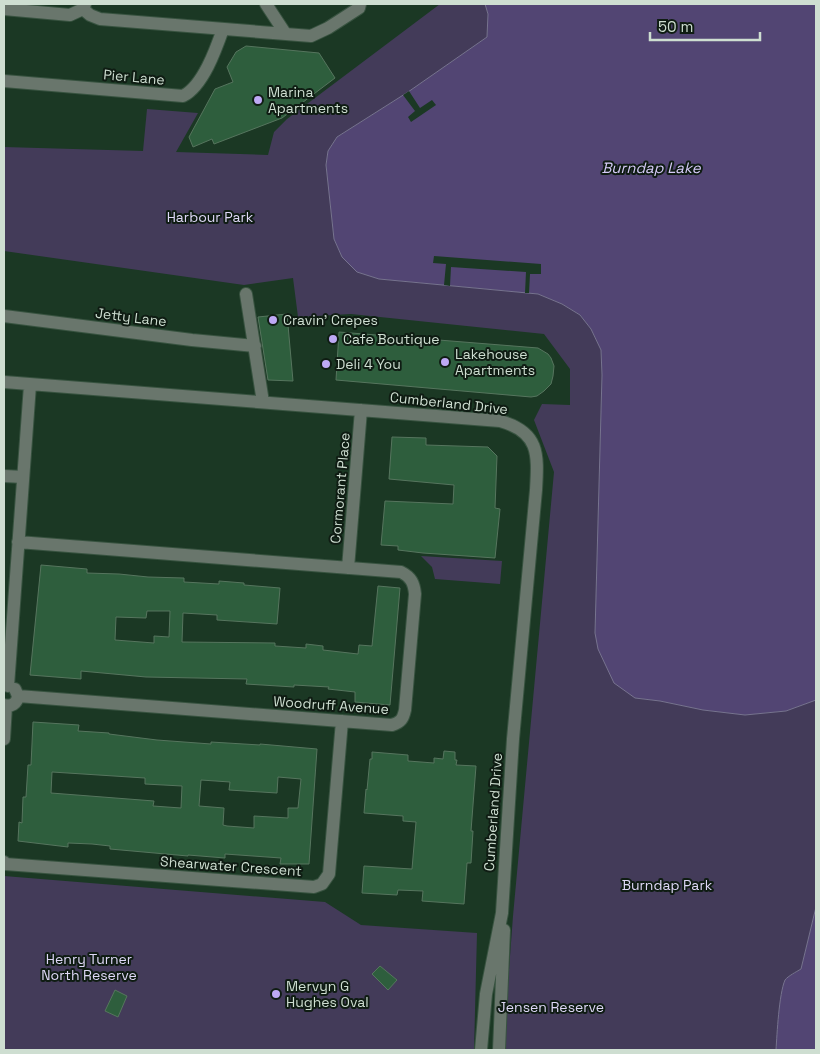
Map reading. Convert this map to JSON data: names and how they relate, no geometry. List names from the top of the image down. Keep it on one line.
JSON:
{"streets":{"street":["Pier Lane","Jetty Lane","Cumberland Drive","Cormorant Place","Woodruff Avenue","Shearwater Crescent"]},"crossings":[["Cumberland Drive","Cormorant Place"],["Cormorant Place","Woodruff Avenue"],["Woodruff Avenue","Shearwater Crescent"]],"water":["Burndap Lake"],"parks":["Harbour Park","Burndap Park","Henry Turner North Reserve","Jensen Reserve"],"places":["Marina Apartments","Cravin’ Crepes","Cafe Boutique","Lakehouse Apartments","Deli 4 You","Mervyn G Hughes Oval"],"scale_bar":"50 m"}
